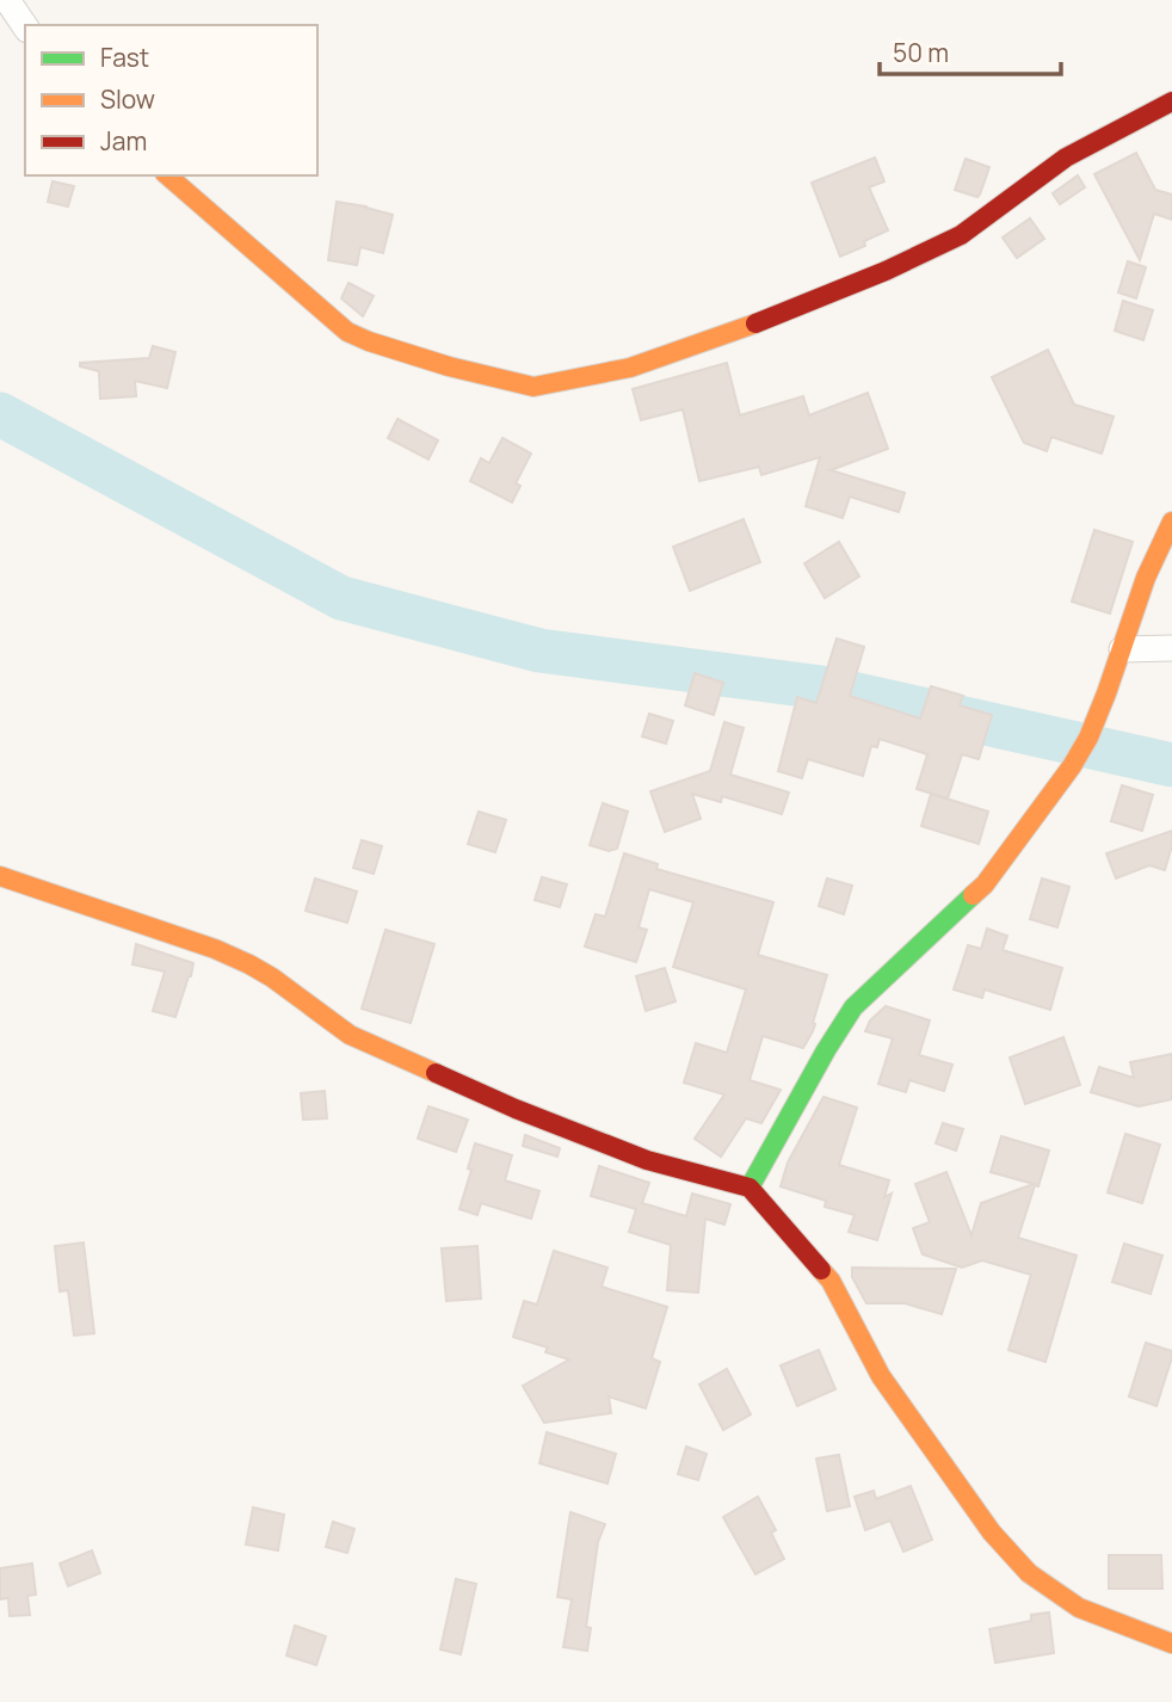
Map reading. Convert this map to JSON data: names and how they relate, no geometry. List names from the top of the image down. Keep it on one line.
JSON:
{"legend":["Fast","Slow","Jam"],"scale_bar":"50 m"}
